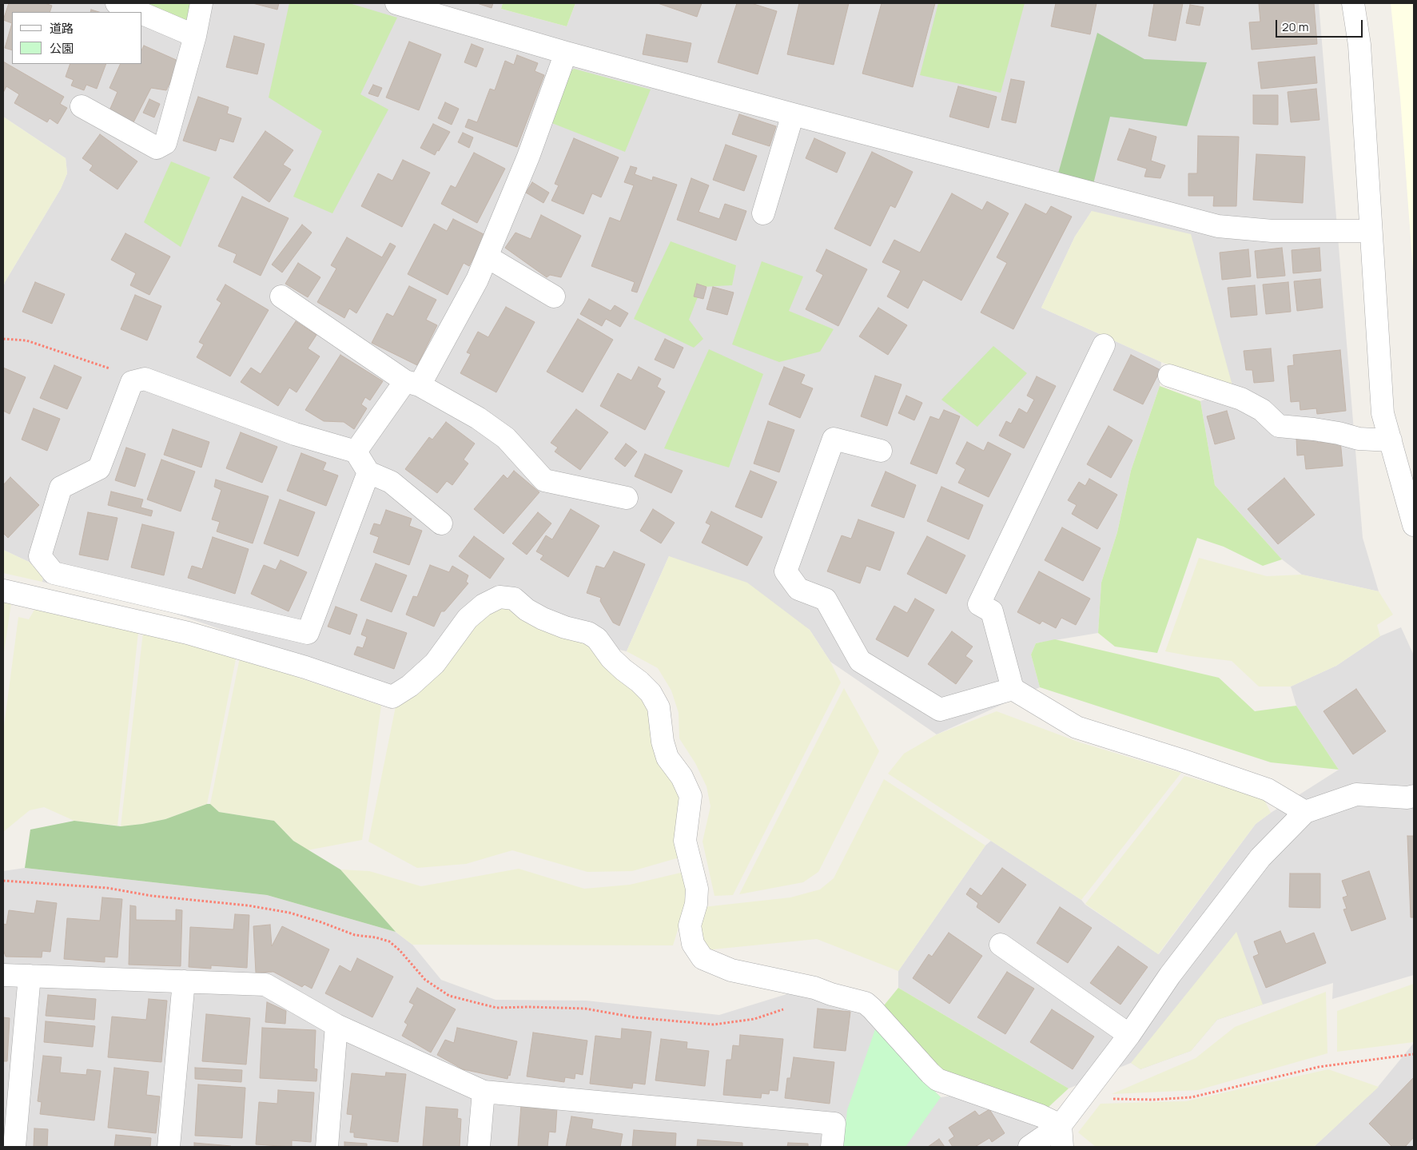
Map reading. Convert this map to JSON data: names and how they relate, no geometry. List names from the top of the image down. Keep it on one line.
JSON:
{"legend":["道路","公園"],"scale_bar":"20 m"}
